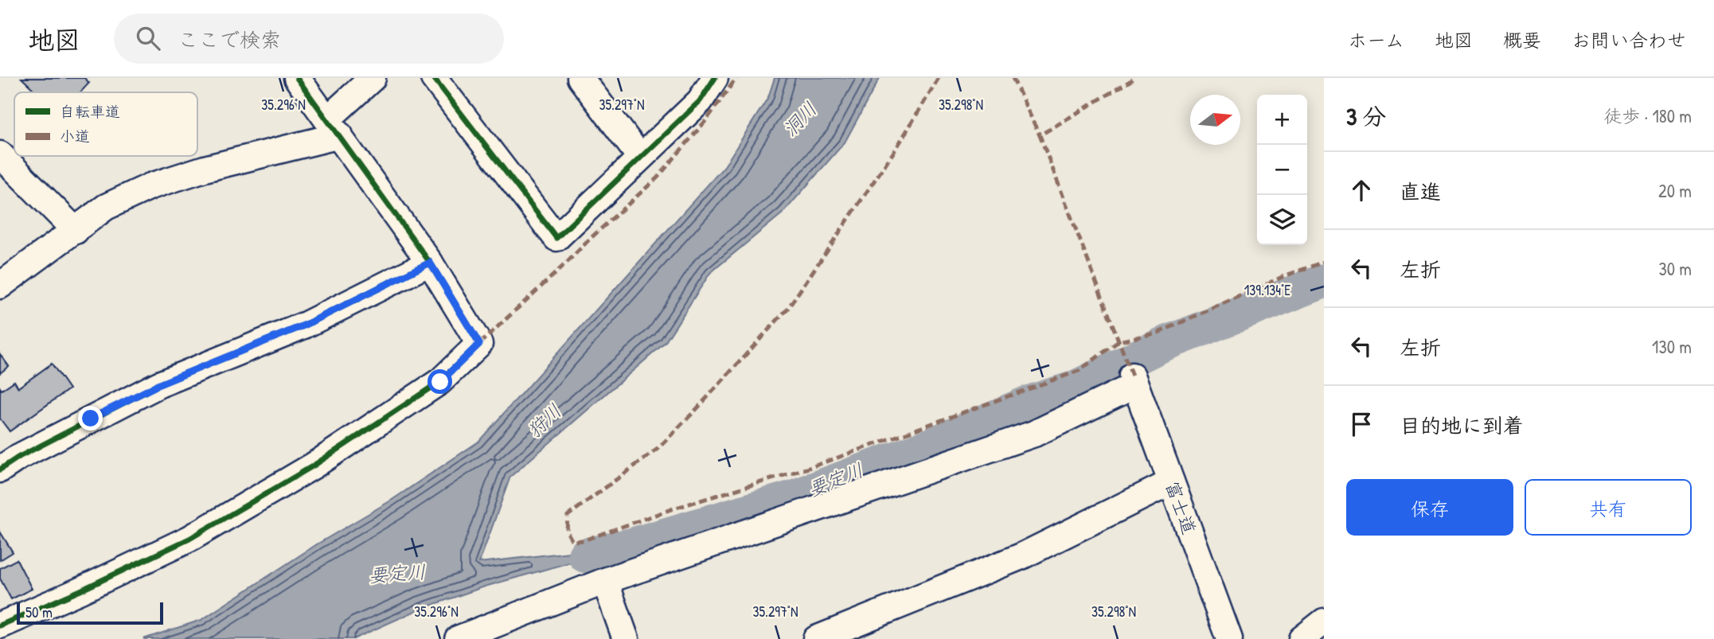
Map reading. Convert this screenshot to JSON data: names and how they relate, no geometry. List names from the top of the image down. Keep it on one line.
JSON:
{"streets":{"street":["富士道"]},"water":["洞川","狩川","要定川"],"legend":["自転車道","小道"],"scale_bar":"50 m","north":"right","page":{"header":"地図","search":"ここで検索","nav":["ホーム","地図","概要","お問い合わせ"],"heading":["3 分","徒歩 · 180 m"],"map_buttons":["+","−"],"list":[["直進","20 m"],["左折","30 m"],["左折","130 m"],"目的地に到着"],"buttons":["保存","共有"],"scale":"50 m"},"coordinates":["35.296°N","35.297°N","35.298°N","139.134°E"]}
